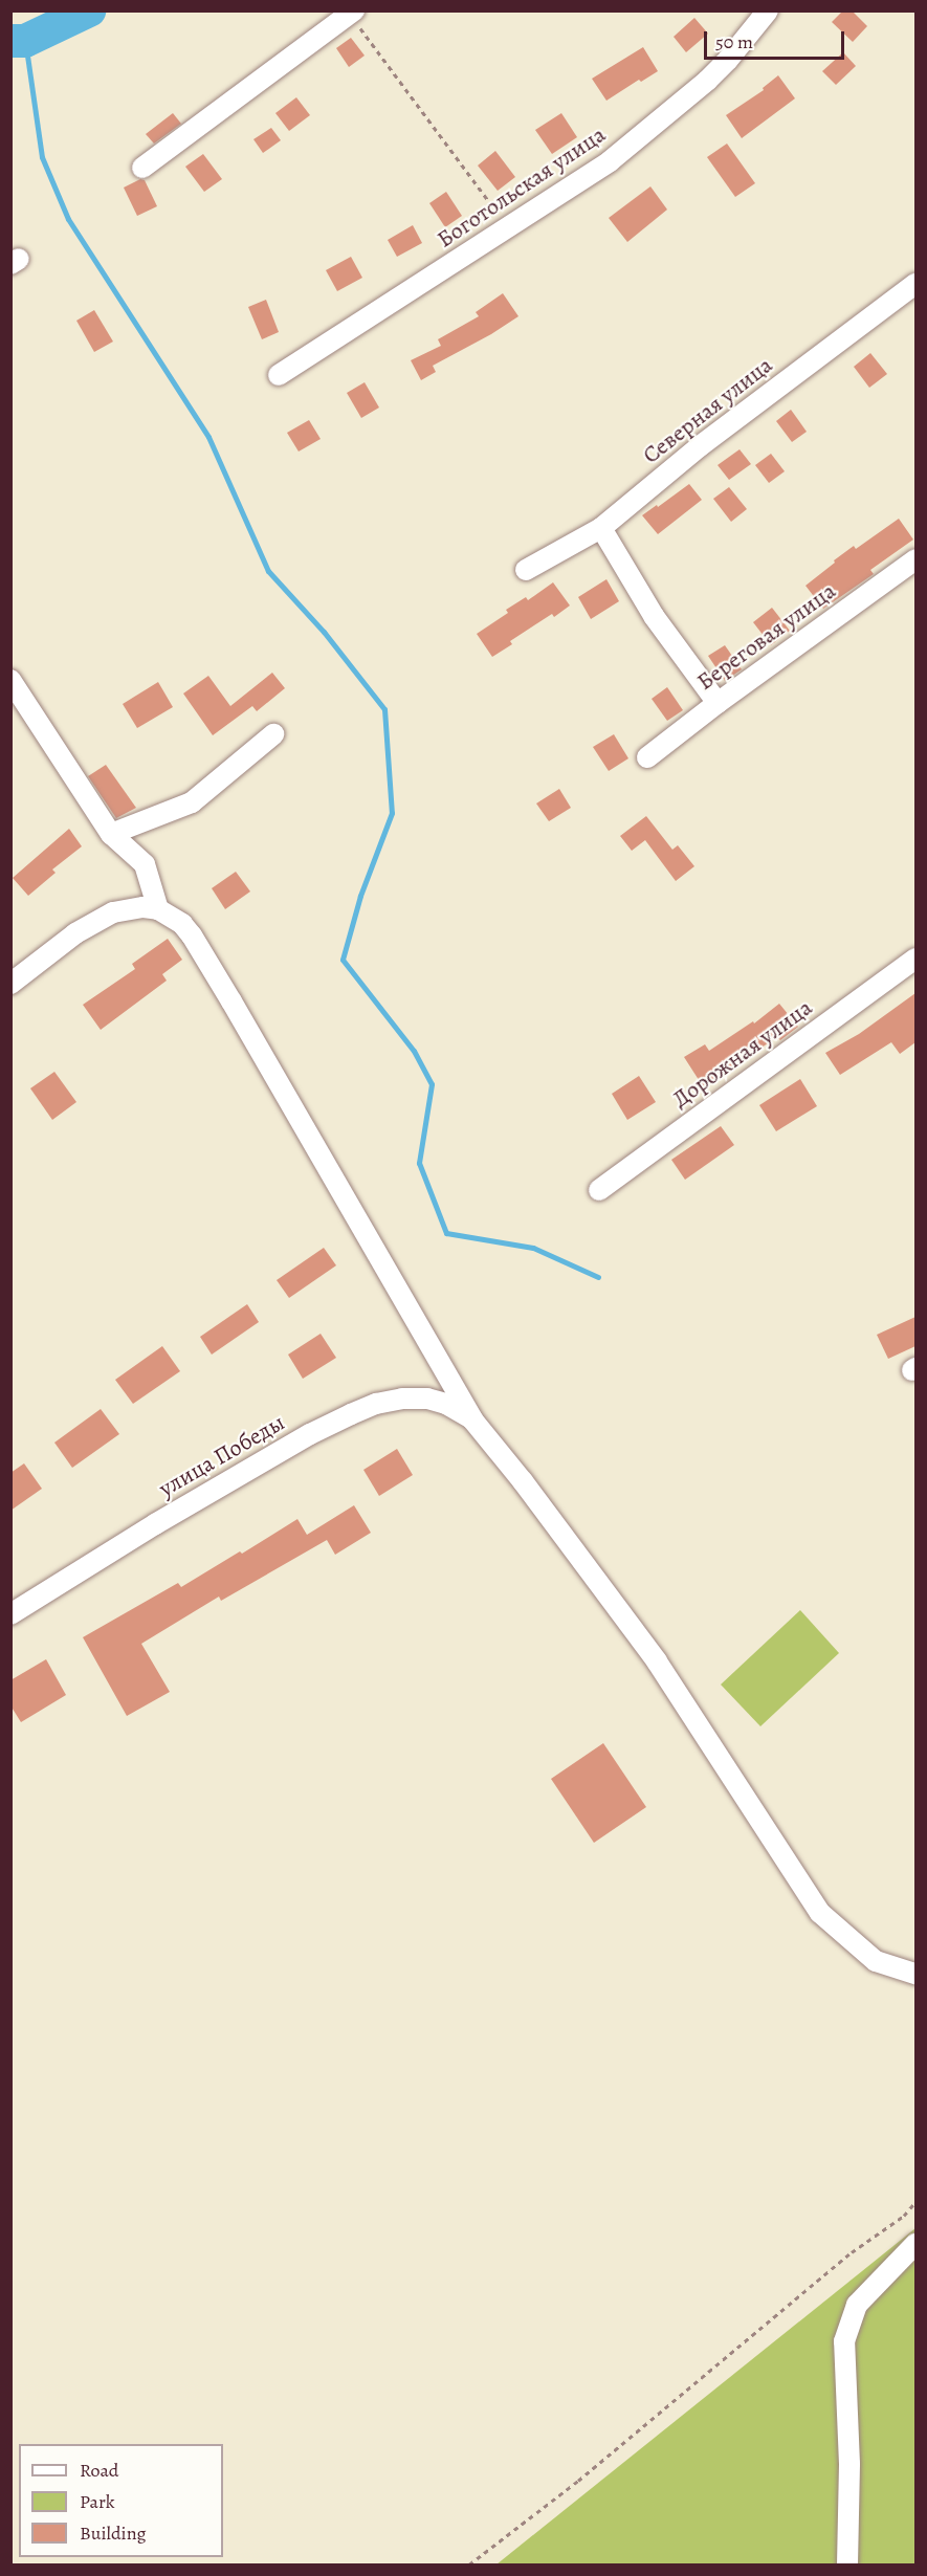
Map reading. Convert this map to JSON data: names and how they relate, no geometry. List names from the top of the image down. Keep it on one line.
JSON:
{"streets":{"street":["Боготольская улица","Северная улица","Береговая улица","Дорожная улица","улица Победы"]},"legend":["Road","Park","Building"],"scale_bar":"50 m"}
